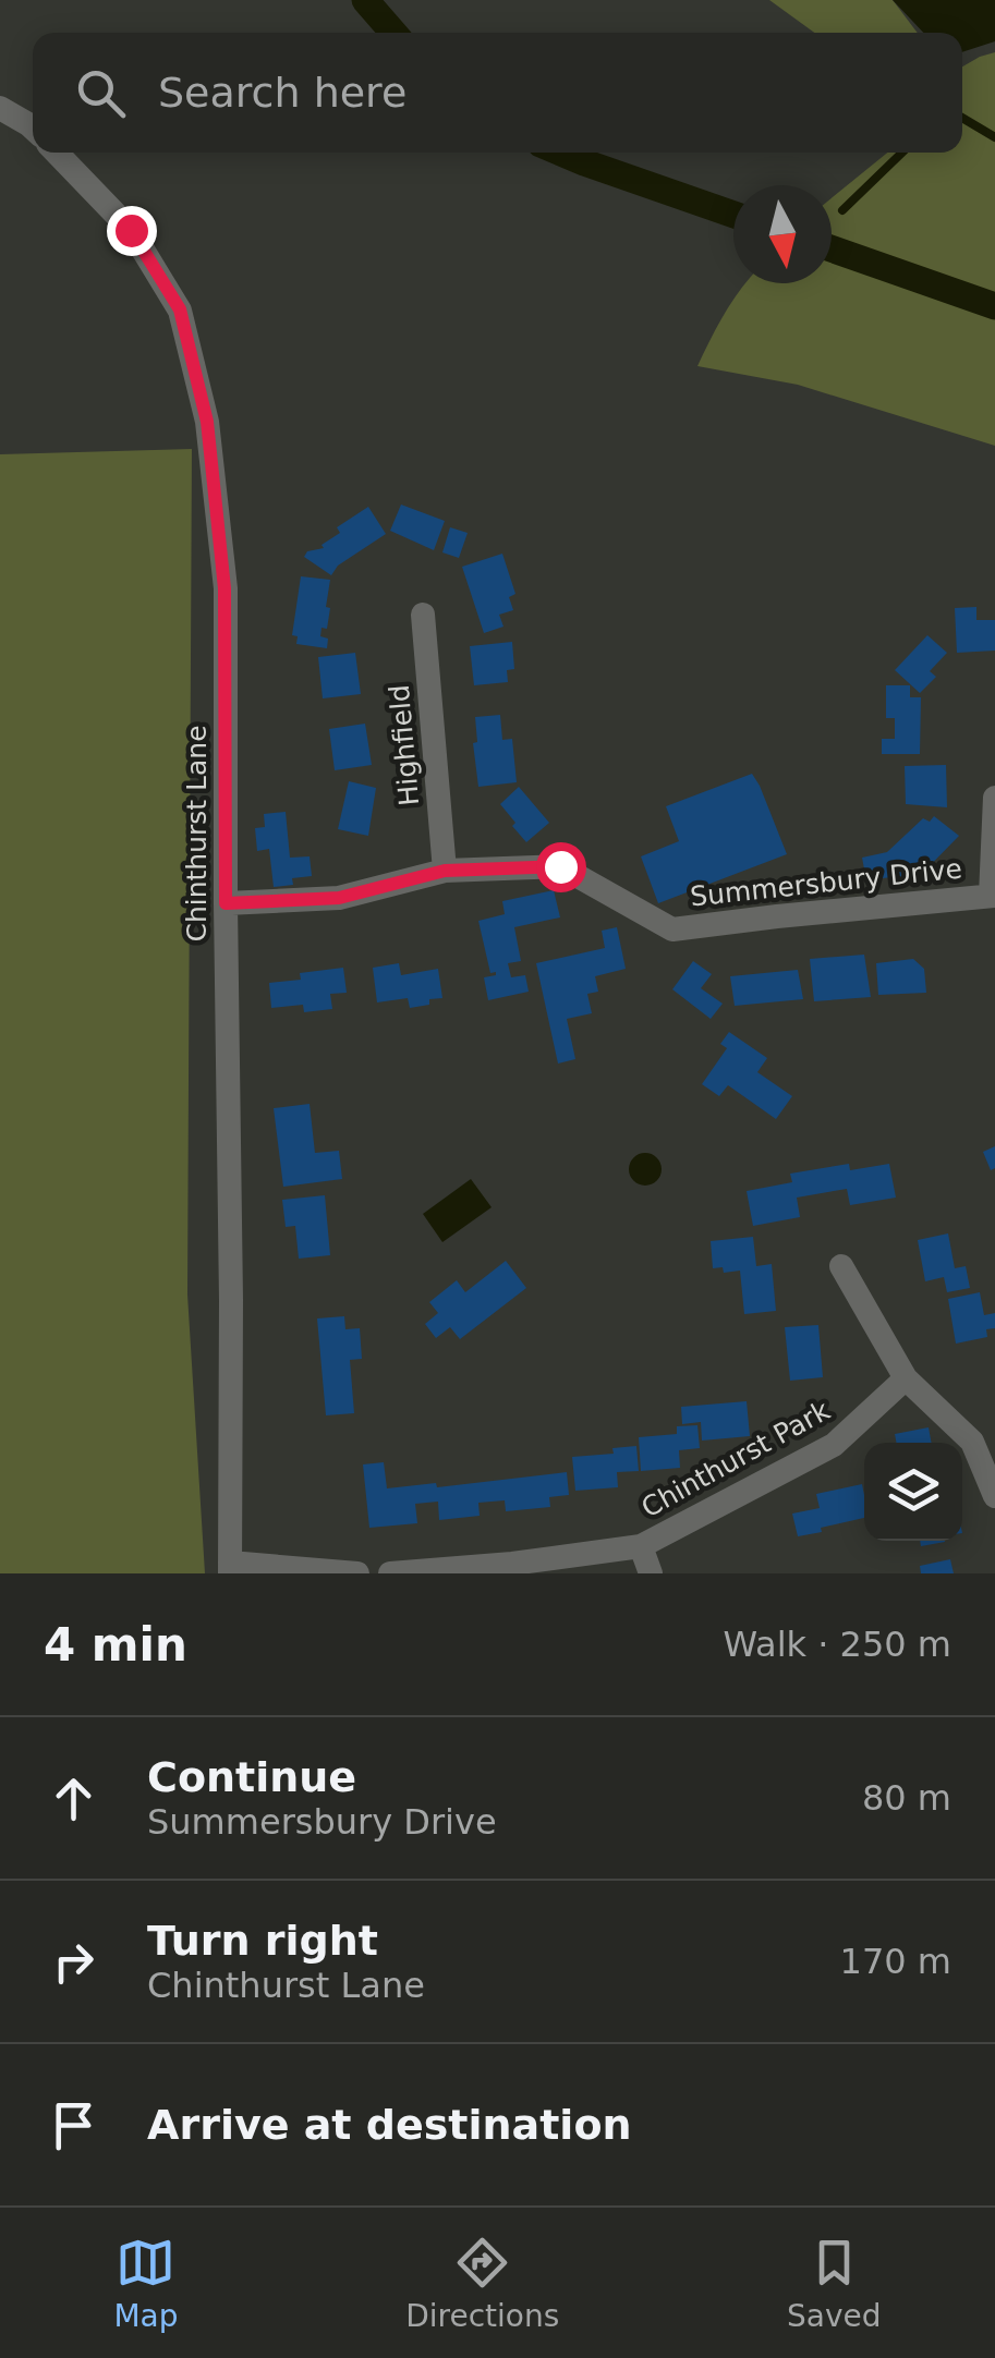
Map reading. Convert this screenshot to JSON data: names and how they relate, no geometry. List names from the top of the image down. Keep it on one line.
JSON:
{"streets":{"street":["Highfield","Chinthurst Lane","Summersbury Drive","Chinthurst Park"]},"crossings":[["Highfield","Summersbury Drive"],["Chinthurst Lane","Summersbury Drive"]],"north":"bottom","page":{"search":"Search here","heading":["4 min","Walk · 250 m"],"list":[["Continue","Summersbury Drive","80 m"],["Turn right","Chinthurst Lane","170 m"],"Arrive at destination"],"nav":["Map","Directions","Saved"]}}
